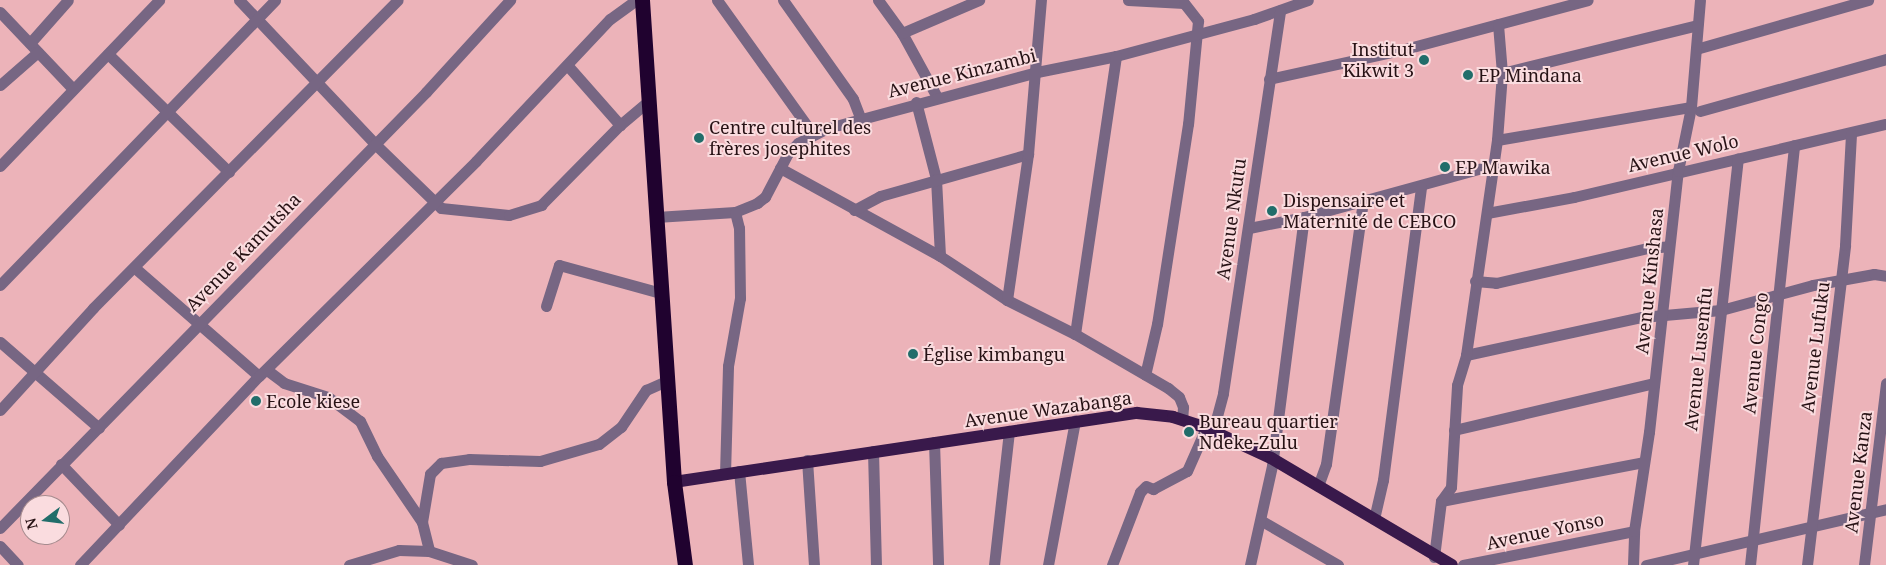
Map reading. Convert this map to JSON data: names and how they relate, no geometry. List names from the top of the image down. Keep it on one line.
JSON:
{"streets":{"main road":["Avenue Wazabanga"],"street":["Avenue Kinzambi","Avenue Wolo","Avenue Nkutu","Avenue Kamutsha","Avenue Kinshasa","Avenue Lufuku","Avenue Congo","Avenue Lusemfu","Avenue Kanza","Avenue Yonso"]},"crossings":[["Avenue Kinzambi","Avenue Nkutu"],["Avenue Wolo","Avenue Kinshasa"],["Avenue Wolo","Avenue Lufuku"],["Avenue Wolo","Avenue Congo"],["Avenue Wolo","Avenue Lusemfu"],["Avenue Nkutu","Avenue Wazabanga"],["Avenue Kinshasa","Avenue Yonso"]],"places":["Institut Kikwit 3","EP Mindana","Centre culturel des frères josephites","EP Mawika","Dispensaire et Maternité de CEBCO","Église kimbangu","Ecole kiese","Bureau quartier Ndeke-Zulu"],"north":"left"}
